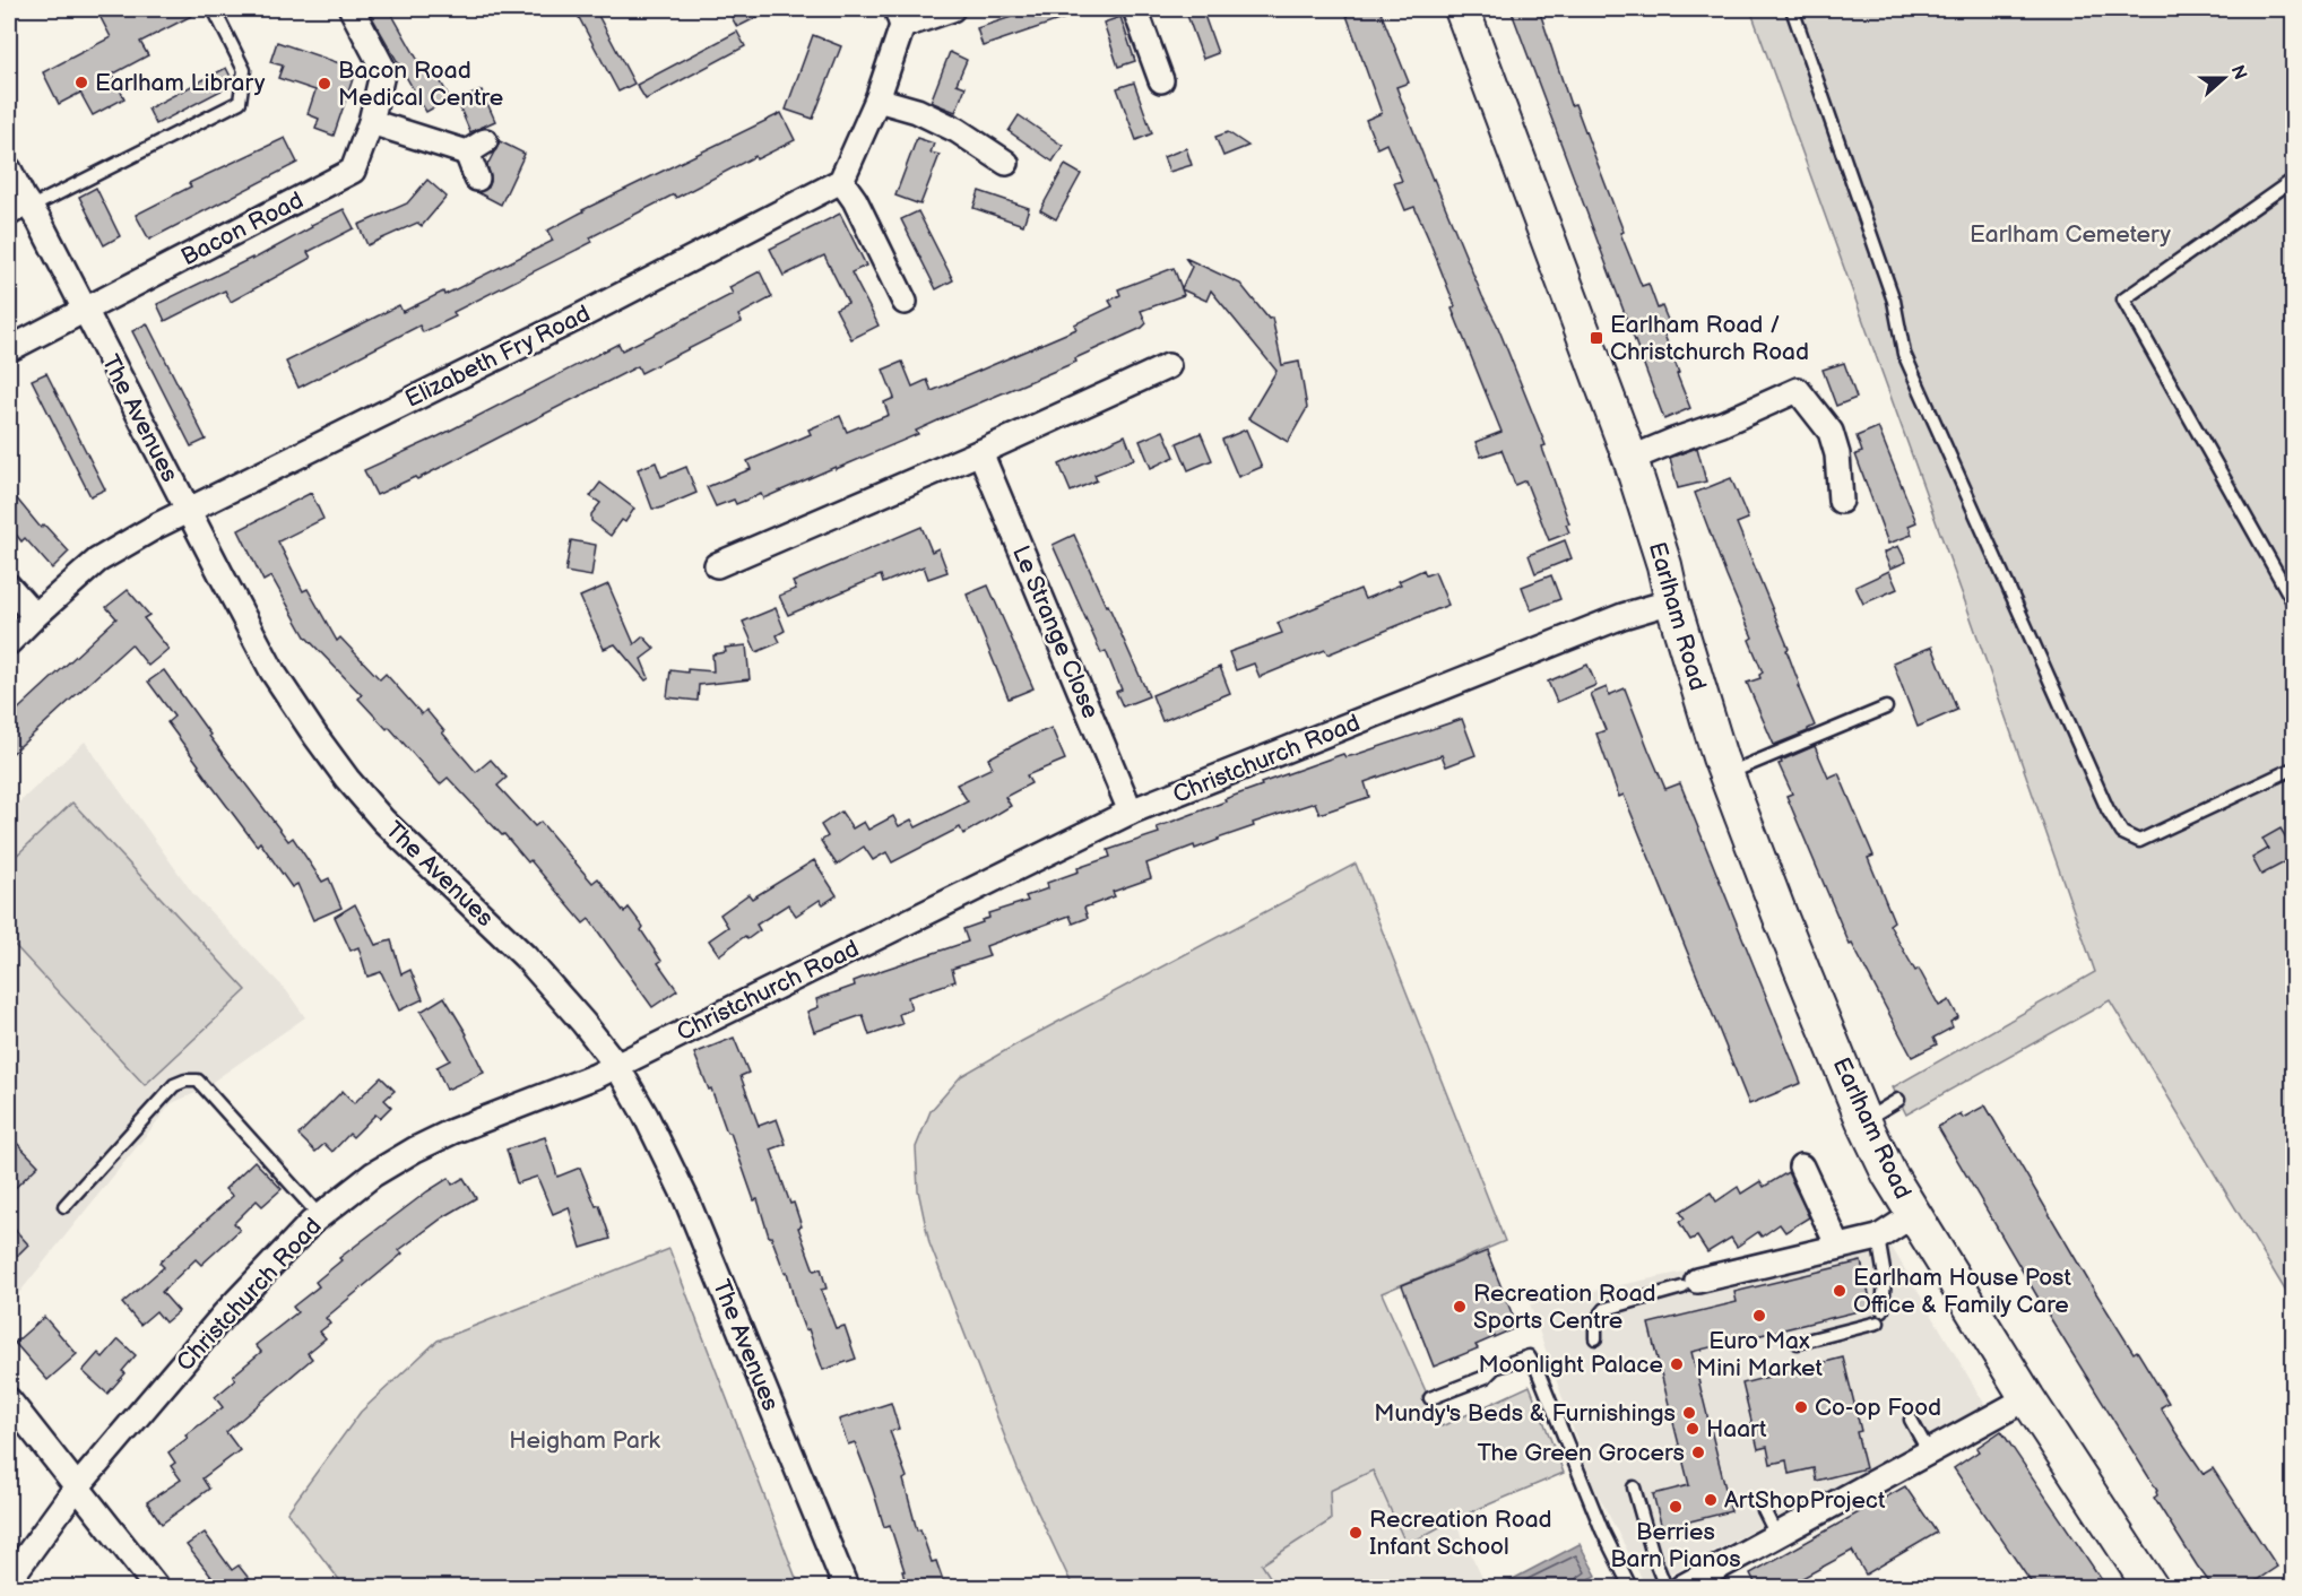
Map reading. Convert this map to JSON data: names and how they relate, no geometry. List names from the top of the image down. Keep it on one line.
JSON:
{"streets":{"main road":["Earlham Road"],"street":["Bacon Road","Elizabeth Fry Road","The Avenues","Le Strange Close","Christchurch Road"]},"crossings":[["Bacon Road","The Avenues"],["Elizabeth Fry Road","The Avenues"],["The Avenues","Christchurch Road"],["Earlham Road","Christchurch Road"],["Le Strange Close","Christchurch Road"]],"parks":["Earlham Cemetery","Heigham Park"],"places":{"other":["Earlham Library","Bacon Road Medical Centre","Earlham House Post Office & Family Care","Recreation Road Sports Centre","Euro Max Mini Market","Moonlight Palace","Co-op Food","Mundy's Beds & Furnishings","Haart","The Green Grocers","ArtShopProject","Berries Barn Pianos","Recreation Road Infant School"],"transit":["Earlham Road / Christchurch Road"]},"north":"right"}
